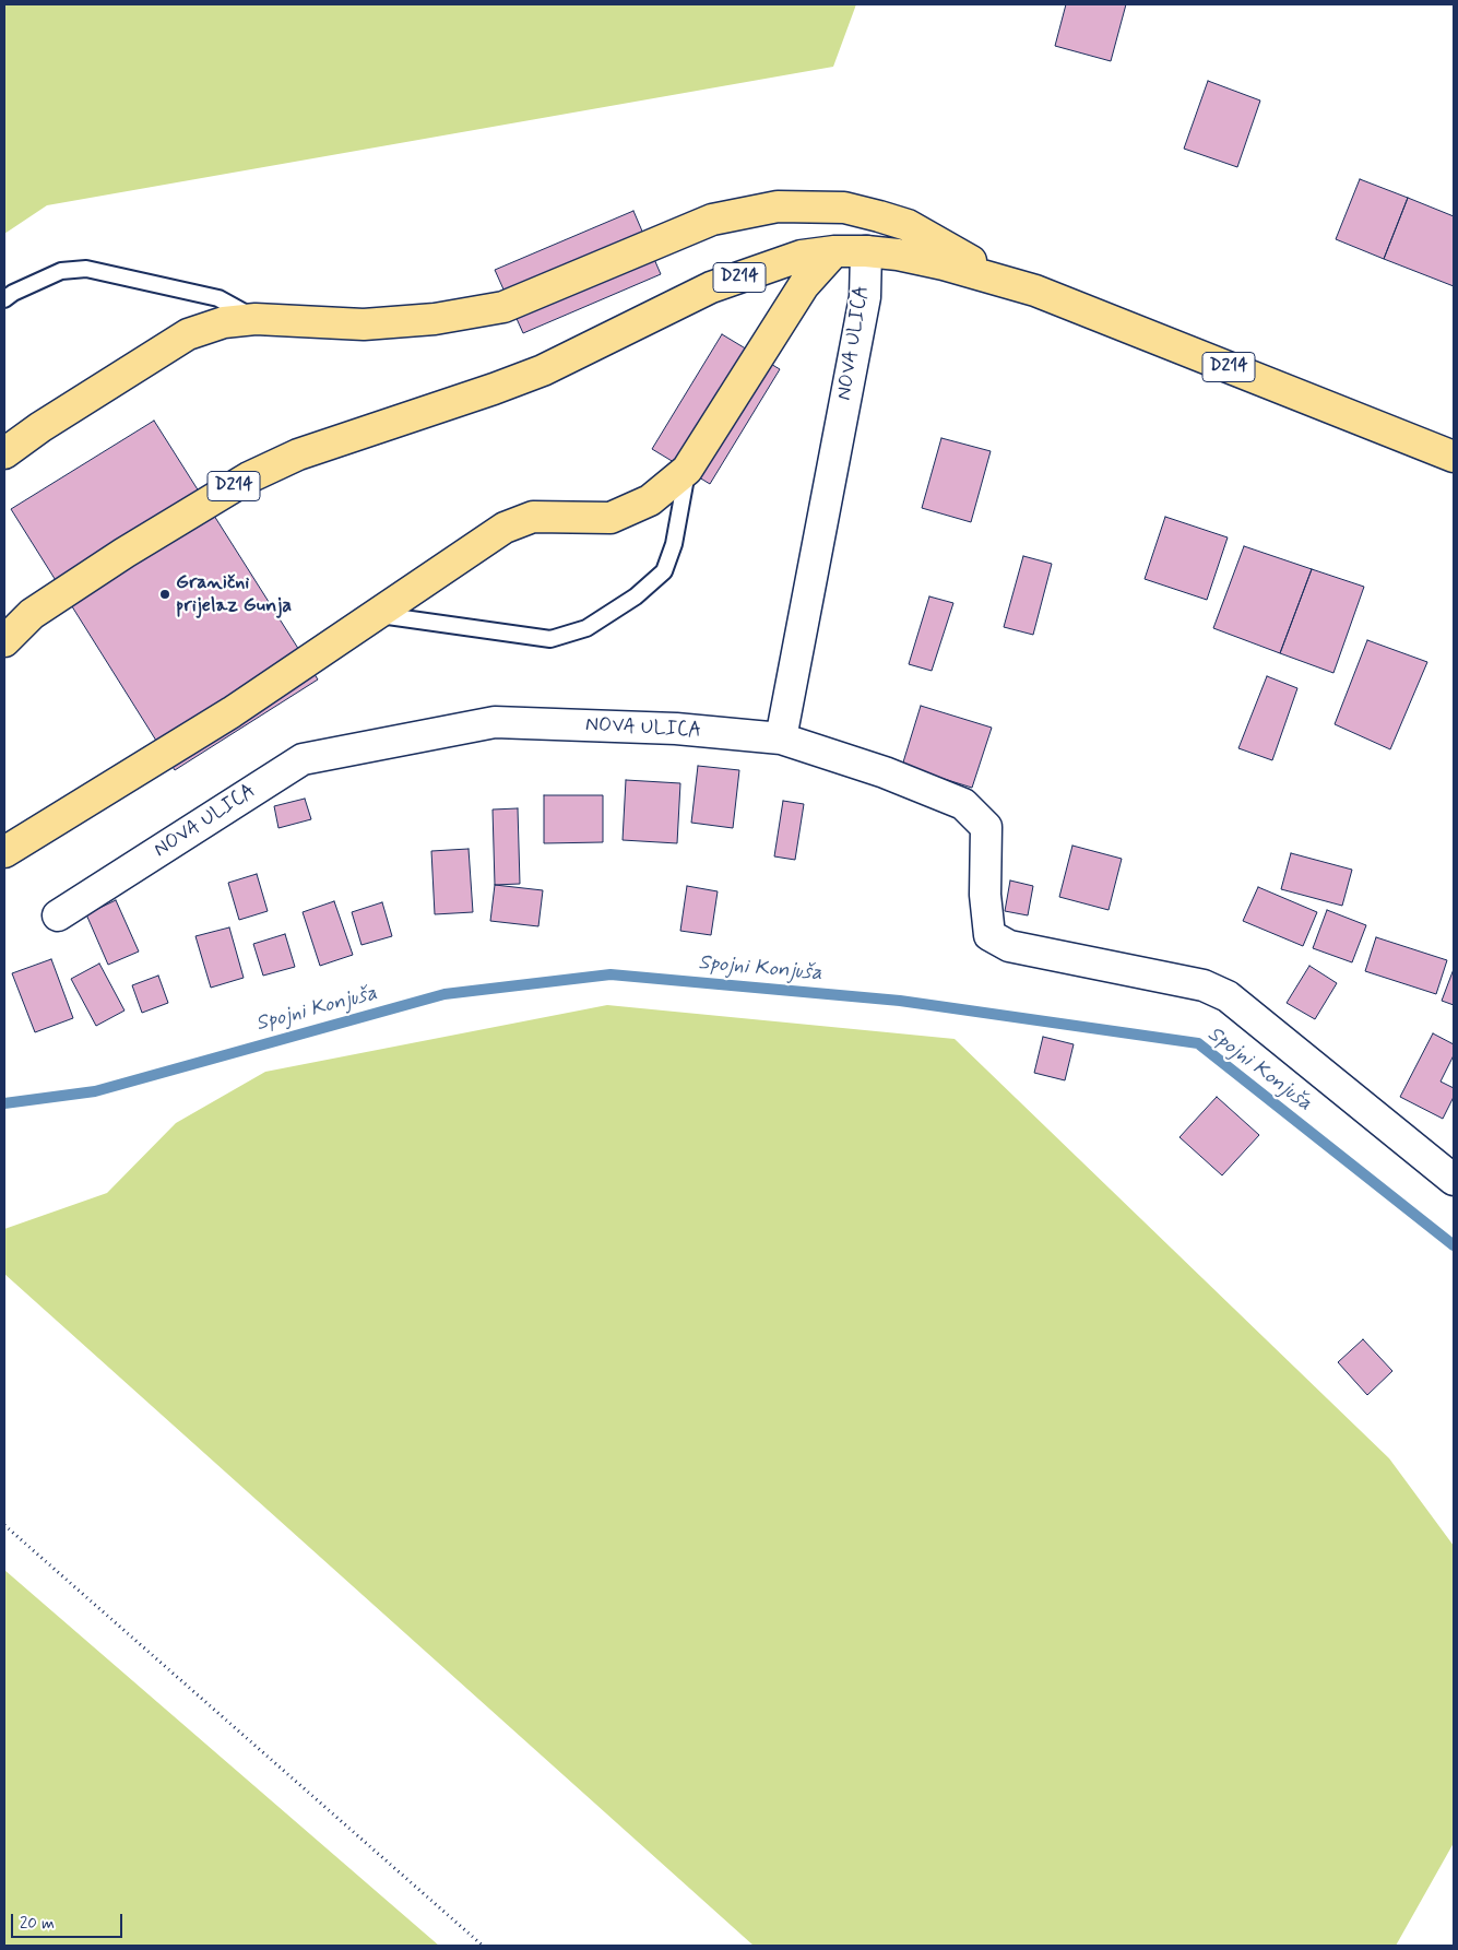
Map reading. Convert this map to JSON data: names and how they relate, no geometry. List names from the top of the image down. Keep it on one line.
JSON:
{"streets":{"main road":["D214"],"street":["NOVA ULICA"]},"crossings":[["D214","NOVA ULICA"]],"water":["Spojni Konjuša"],"places":["Granični prijelaz Gunja"],"scale_bar":"20 m"}
